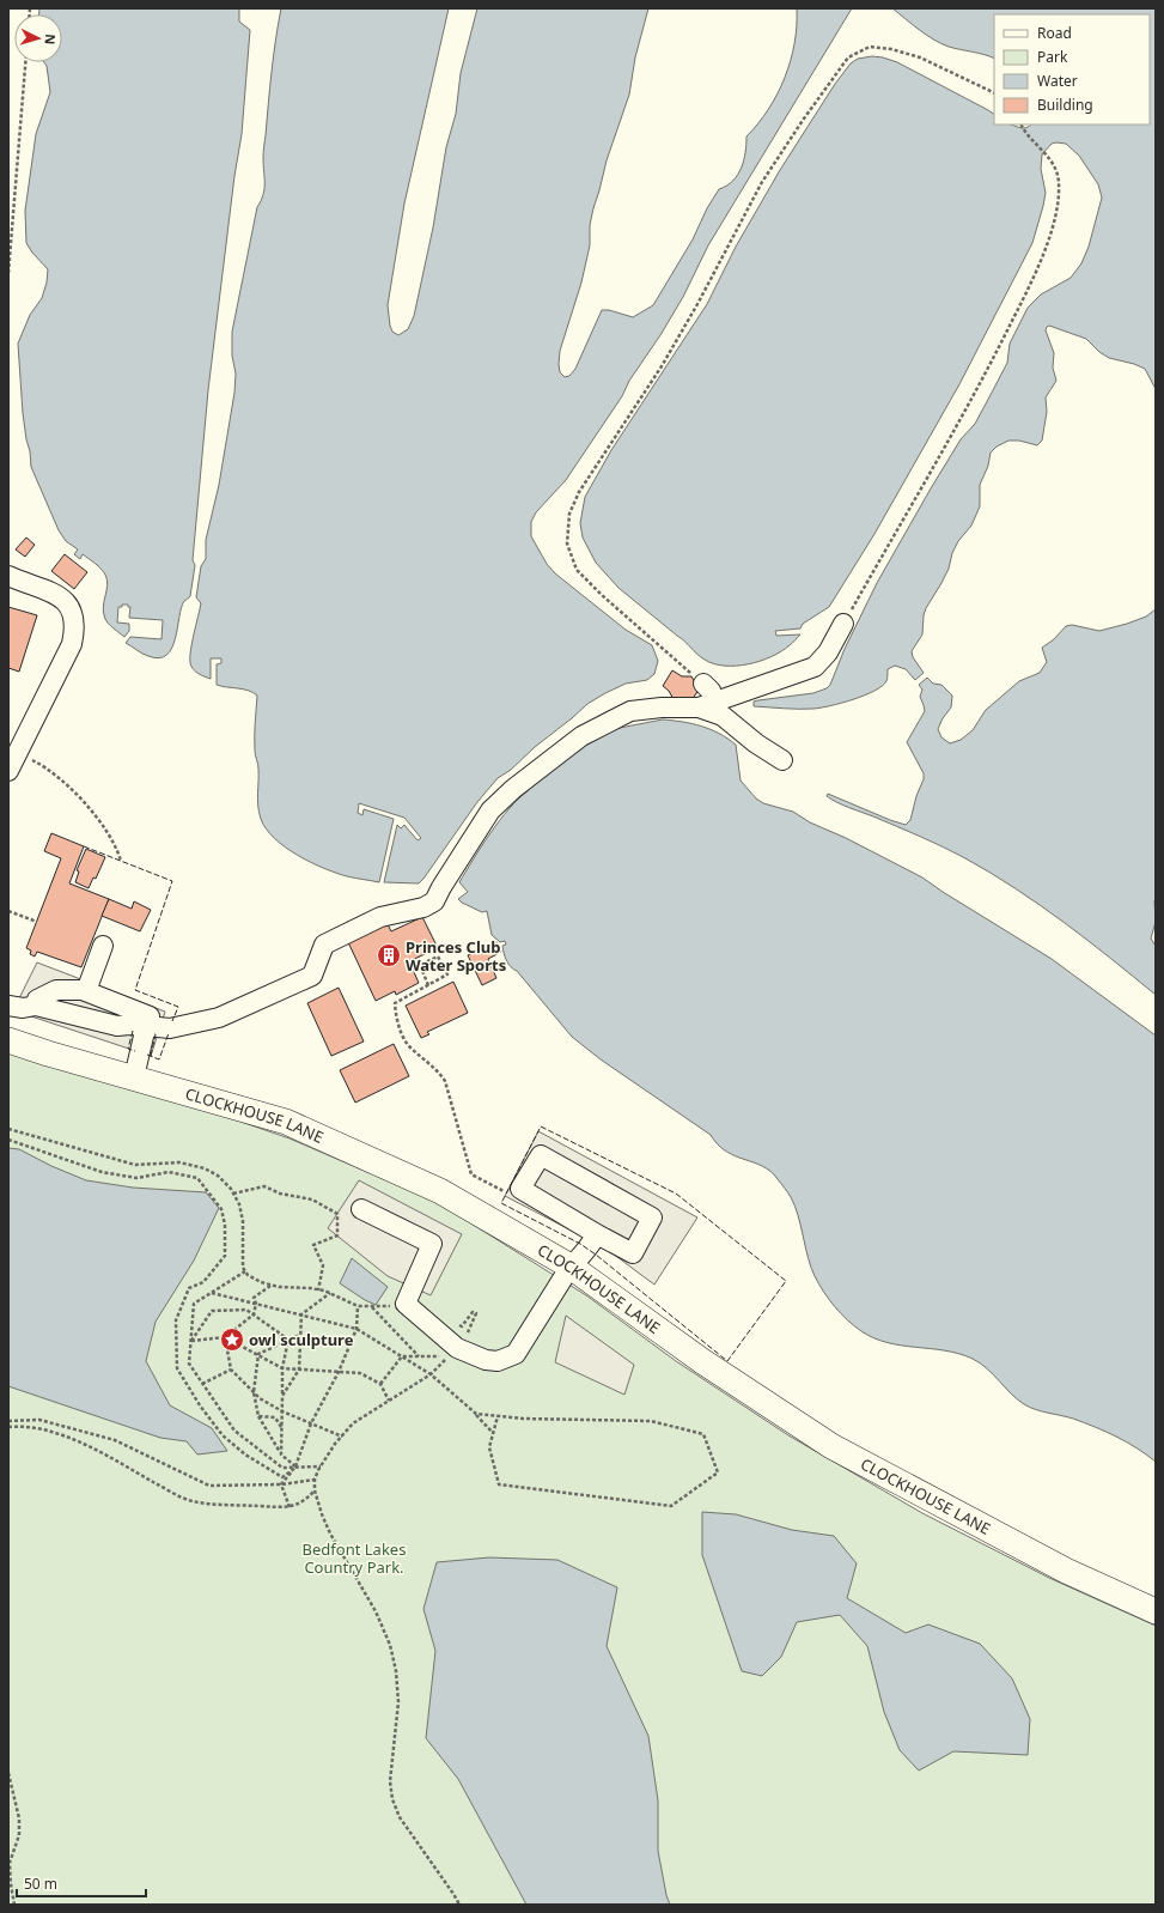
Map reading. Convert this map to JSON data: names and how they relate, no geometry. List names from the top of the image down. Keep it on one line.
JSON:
{"streets":{"main road":["CLOCKHOUSE LANE"]},"parks":["Bedfont Lakes Country Park."],"places":{"building":["Princes Club Water Sports"],"place":["owl sculpture"]},"legend":["Road","Park","Water","Building"],"scale_bar":"50 m","north":"right"}
